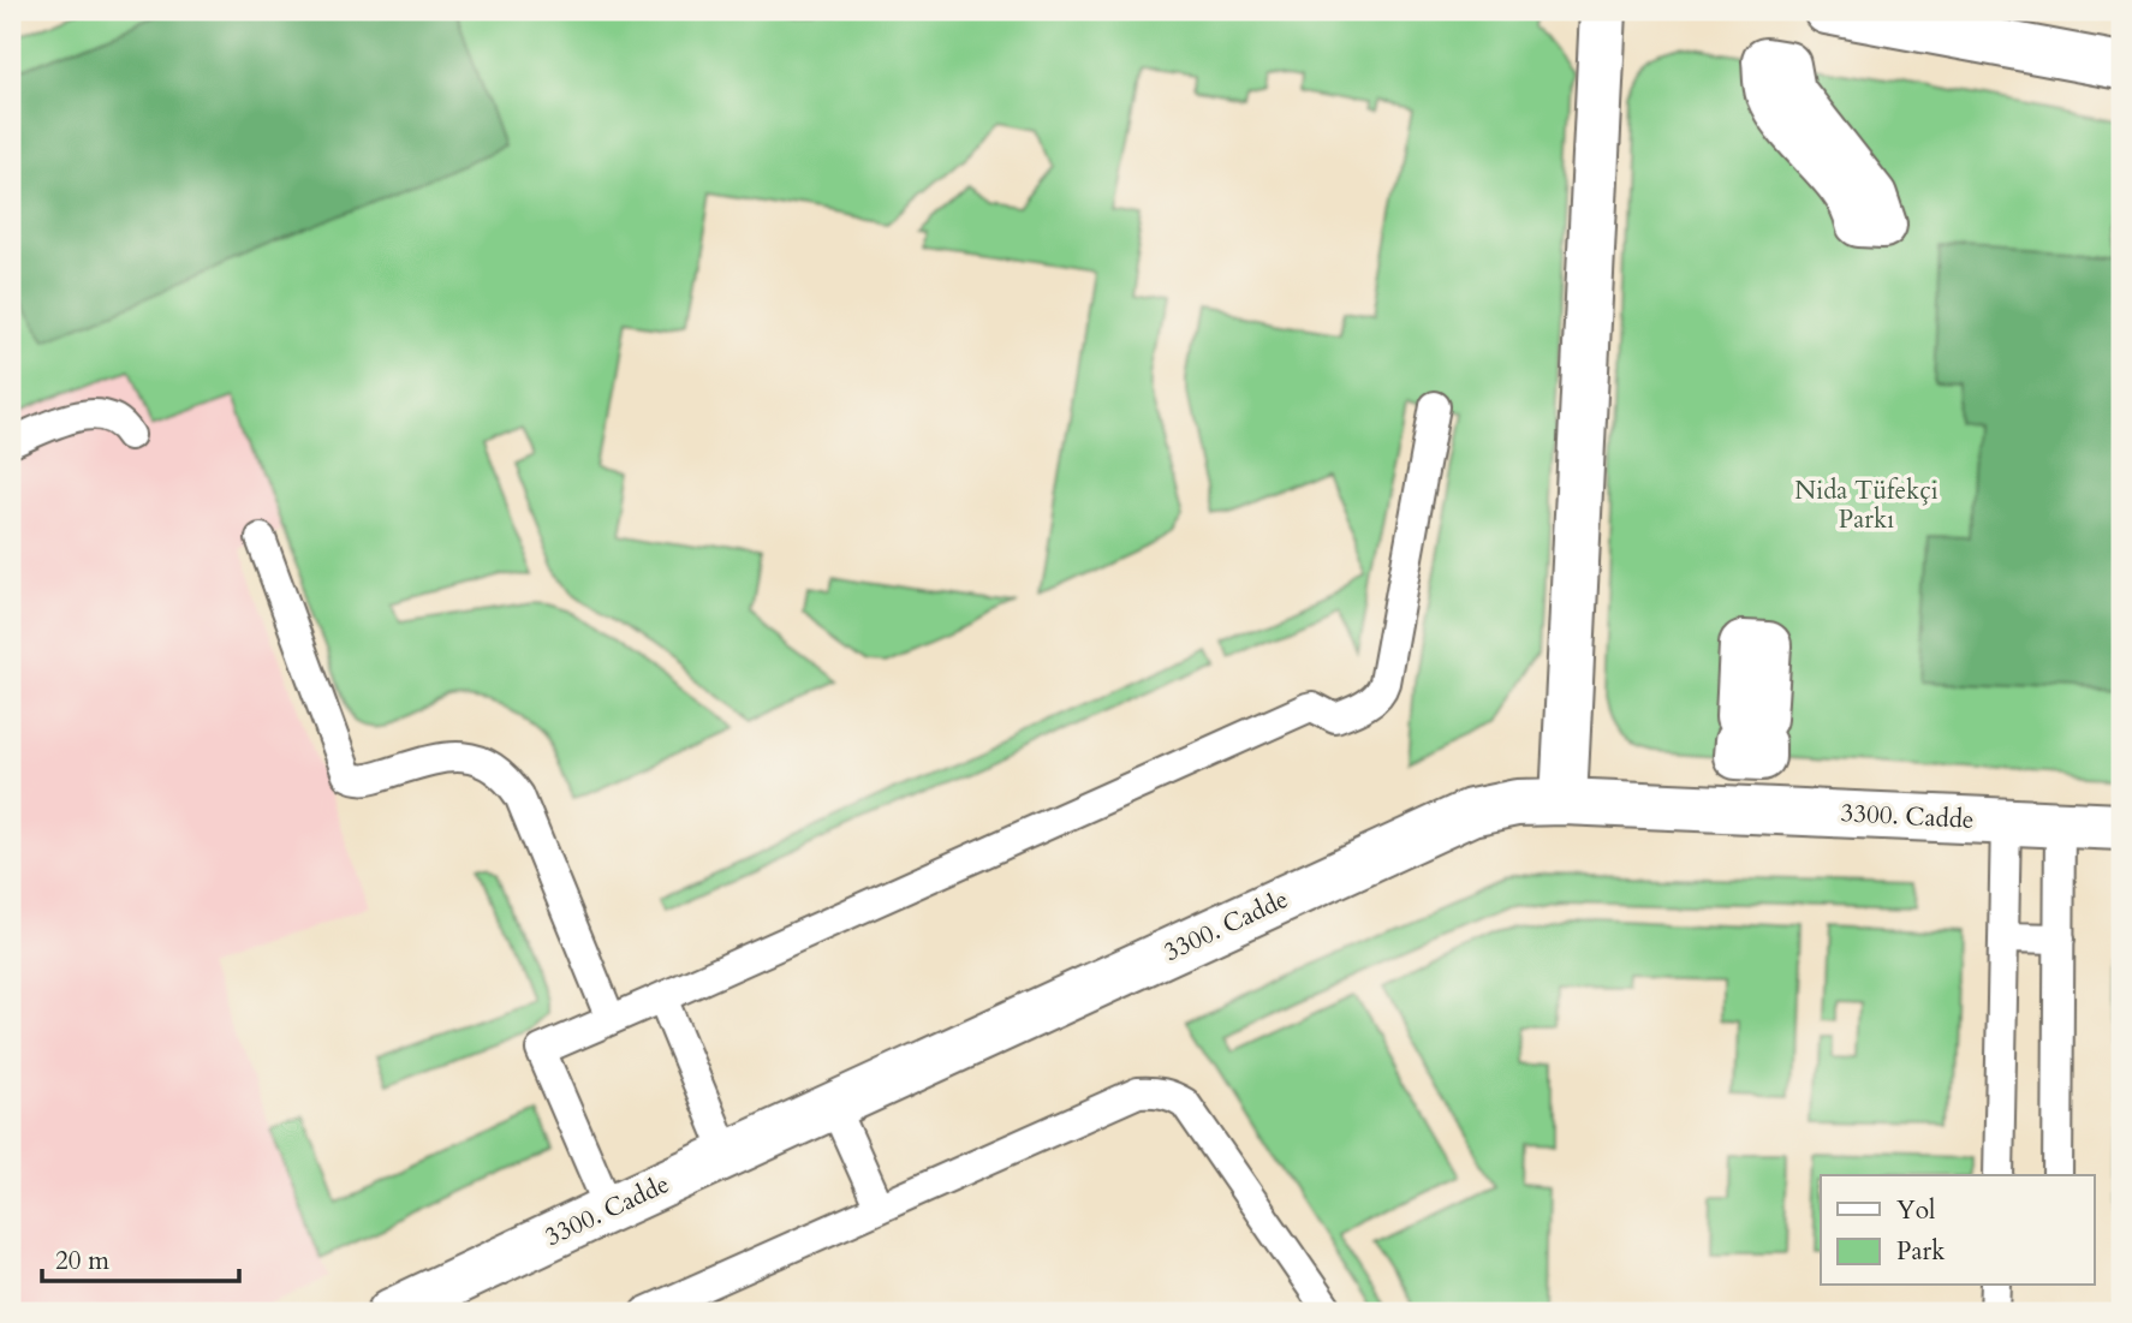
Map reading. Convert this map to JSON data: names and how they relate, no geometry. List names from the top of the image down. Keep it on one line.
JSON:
{"streets":{"street":["3300. Cadde"]},"parks":["Nida Tüfekçi Parkı"],"legend":["Yol","Park"],"scale_bar":"20 m"}
